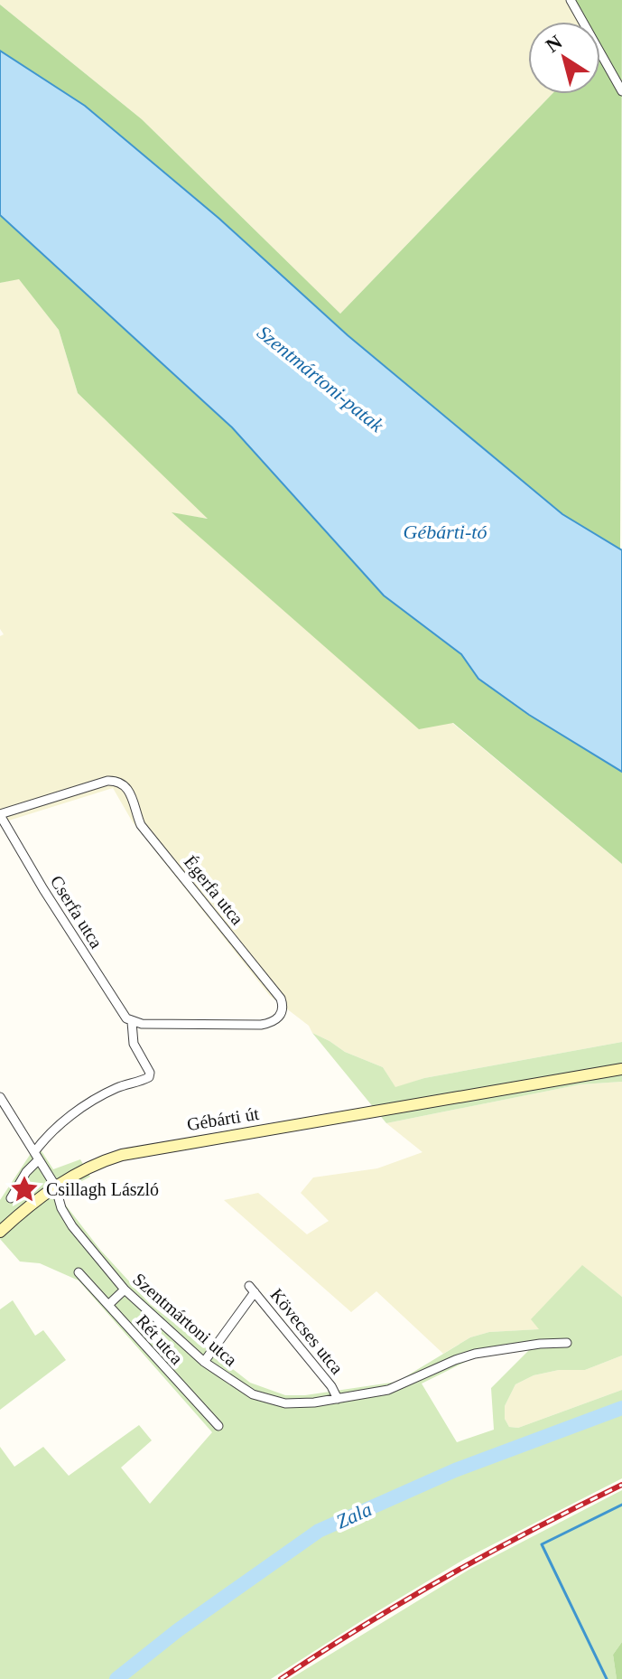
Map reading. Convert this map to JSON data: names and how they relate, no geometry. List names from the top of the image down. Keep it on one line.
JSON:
{"streets":{"main road":["Gébárti út"],"street":["Égerfa utca","Cserfa utca","Szentmártoni utca","Kövecses utca","Rét utca"]},"crossings":[["Égerfa utca","Cserfa utca"],["Cserfa utca","Szentmártoni utca"],["Gébárti út","Szentmártoni utca"],["Szentmártoni utca","Kövecses utca"]],"water":["Szentmártoni-patak","Gébárti-tó","Zala"],"places":{"place":["Csillagh László"]},"north":"top left"}
